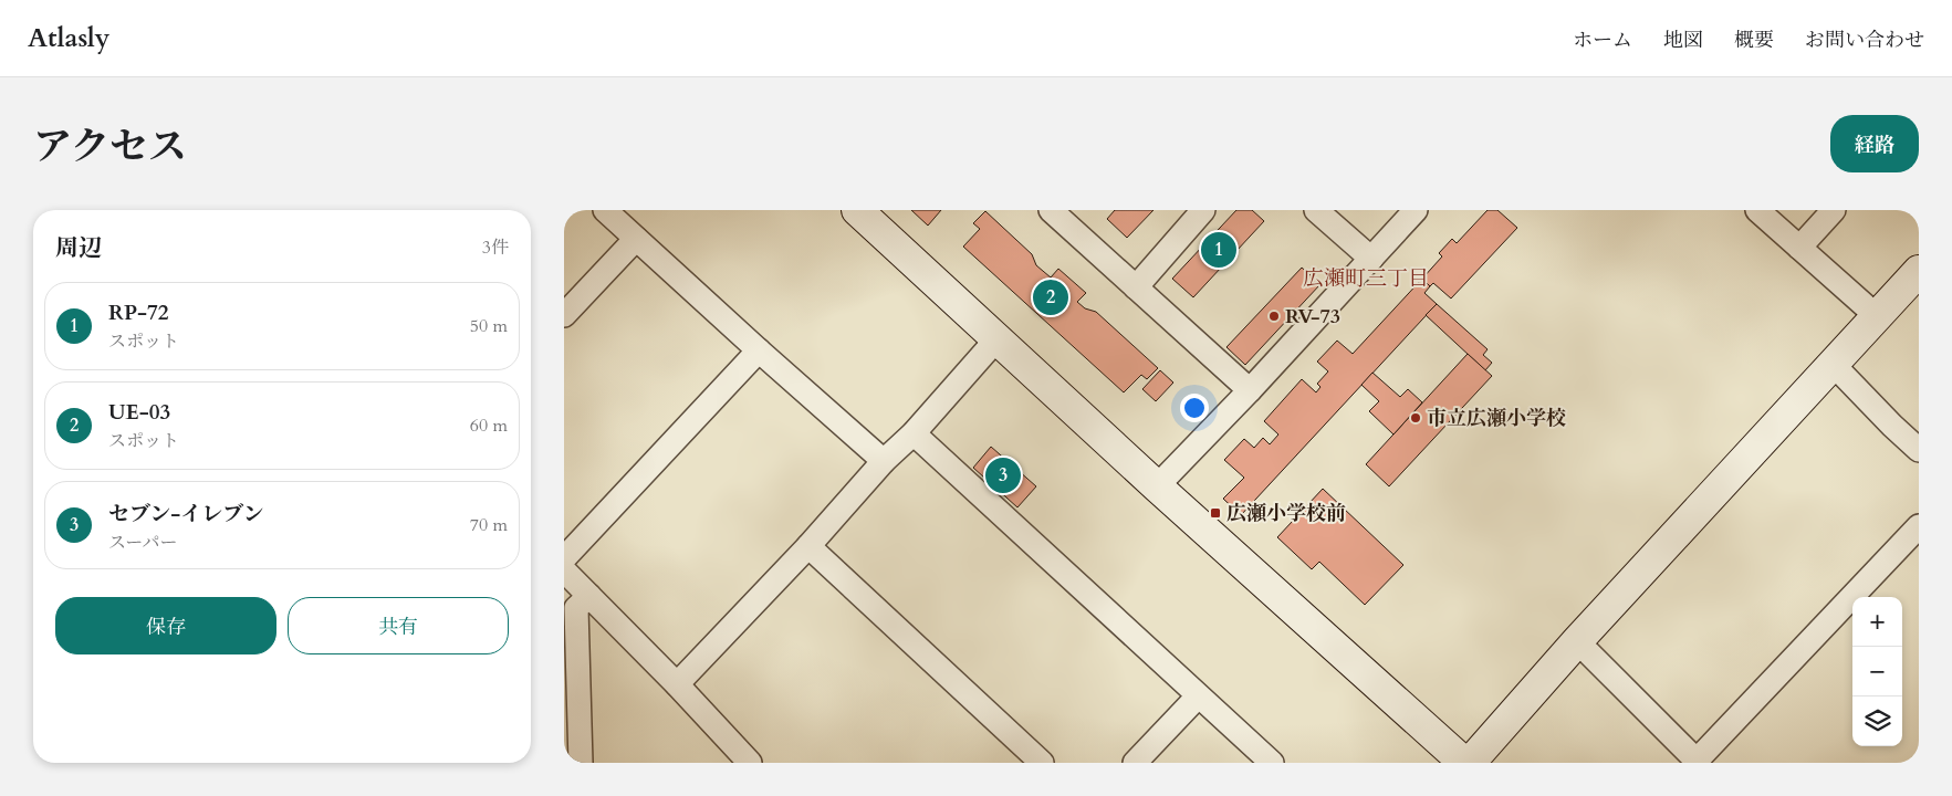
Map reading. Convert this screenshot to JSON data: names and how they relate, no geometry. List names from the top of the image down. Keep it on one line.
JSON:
{"districts":["広瀬町三丁目"],"places":{"other":["RV-73","市立広瀬小学校"],"transit":["広瀬小学校前"]},"page":{"header":"Atlasly","nav":["ホーム","地図","概要","お問い合わせ"],"title":"アクセス","buttons":["経路",["保存","共有"]],"heading":["周辺","3件"],"pins":["1","2","3"],"list":[{"mark":"1","name":"RP-72","note":"スポット","value":"50 m"},{"mark":"2","name":"UE-03","note":"スポット","value":"60 m"},{"mark":"3","name":"セブン-イレブン","note":"スーパー","value":"70 m"}],"map_buttons":["+","−"]}}
